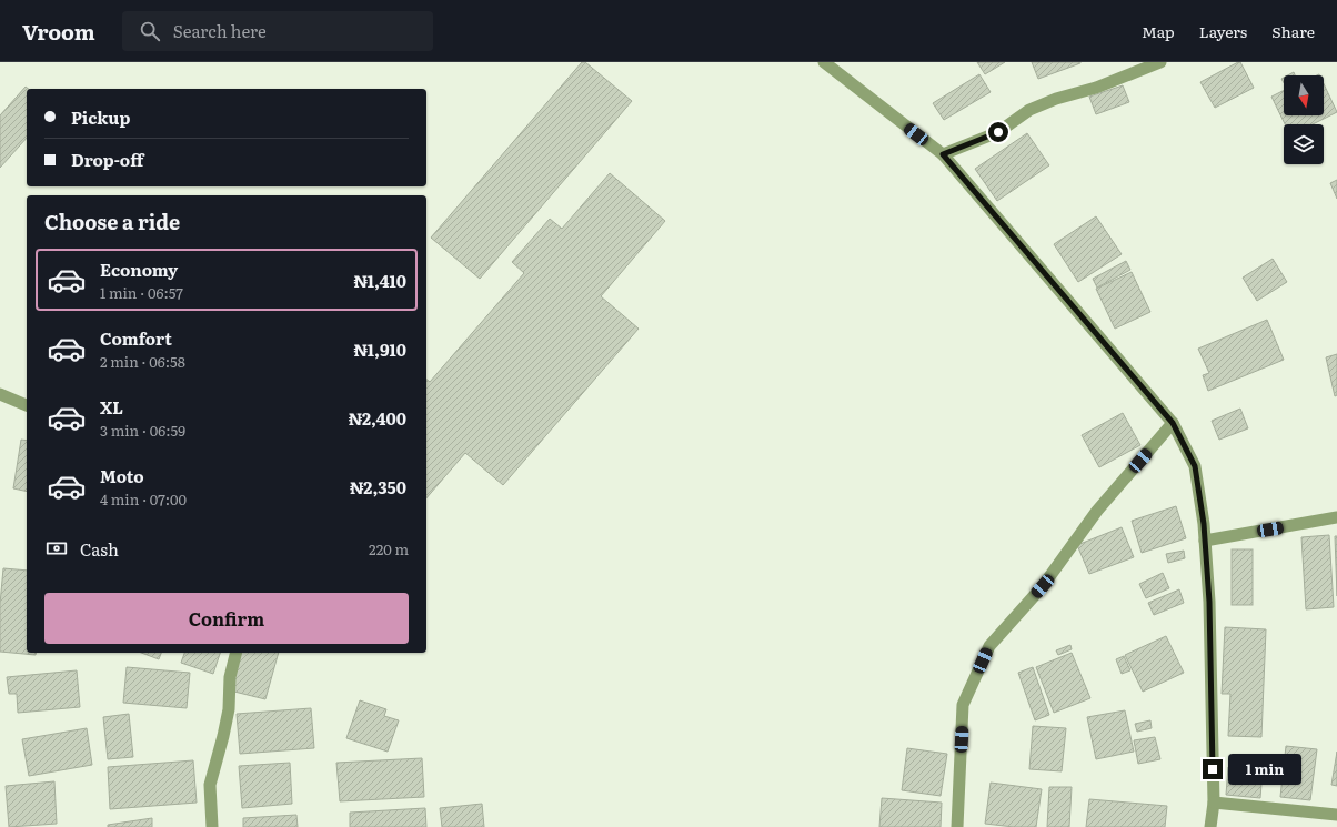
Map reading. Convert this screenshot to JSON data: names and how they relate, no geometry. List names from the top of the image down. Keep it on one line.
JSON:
{"north":"bottom","page":{"header":"Vroom","search":"Search here","nav":["Map","Layers","Share"],"banner":["Pickup","Drop-off"],"heading":"Choose a ride","list":[{"name":"Economy","note":"1 min · 06:57","value":"₦1,410"},{"name":"Comfort","note":"2 min · 06:58","value":"₦1,910"},{"name":"XL","note":"3 min · 06:59","value":"₦2,400"},{"name":"Moto","note":"4 min · 07:00","value":"₦2,350"}],"pay":["Cash","220 m"],"buttons":"Confirm","bubble":"1 min"}}
